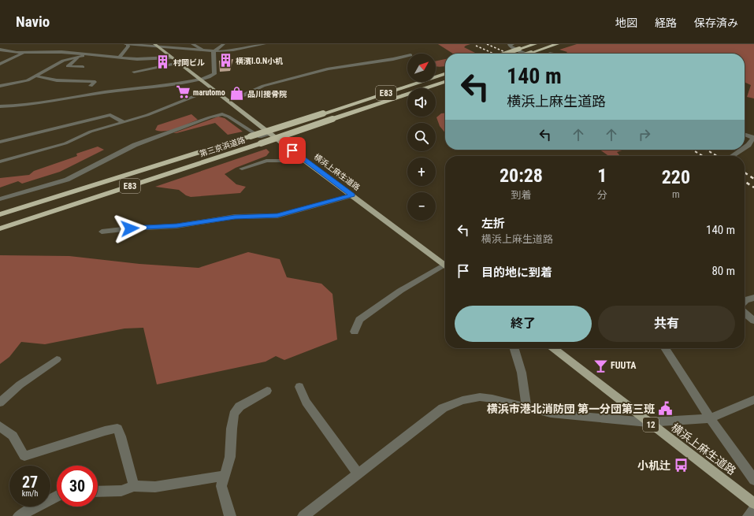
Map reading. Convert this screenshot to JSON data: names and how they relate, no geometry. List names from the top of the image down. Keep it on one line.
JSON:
{"streets":{"highway":["E83","第三京浜道路"],"main road":["横浜上麻生道路","12"]},"places":{"building":["横濱I.O.N小机","村岡ビル"],"supermarket":["marutomo"],"shop":["品川接骨院"],"bar":["FUUTA"],"public building":["横浜市港北消防団 第一分団第三班"],"bus stop":["小机辻"]},"north":"top right","page":{"header":"Navio","nav":["地図","経路","保存済み"],"map_buttons":["+","−"],"turn":["140 m","横浜上麻生道路"],"eta":["20:28","到着","1","分","220","m"],"list":[{"name":"左折","note":"横浜上麻生道路","value":"140 m"},{"name":"目的地に到着","value":"80 m"}],"buttons":["終了","共有"],"speed":"27 km/h","limit":"30"}}
